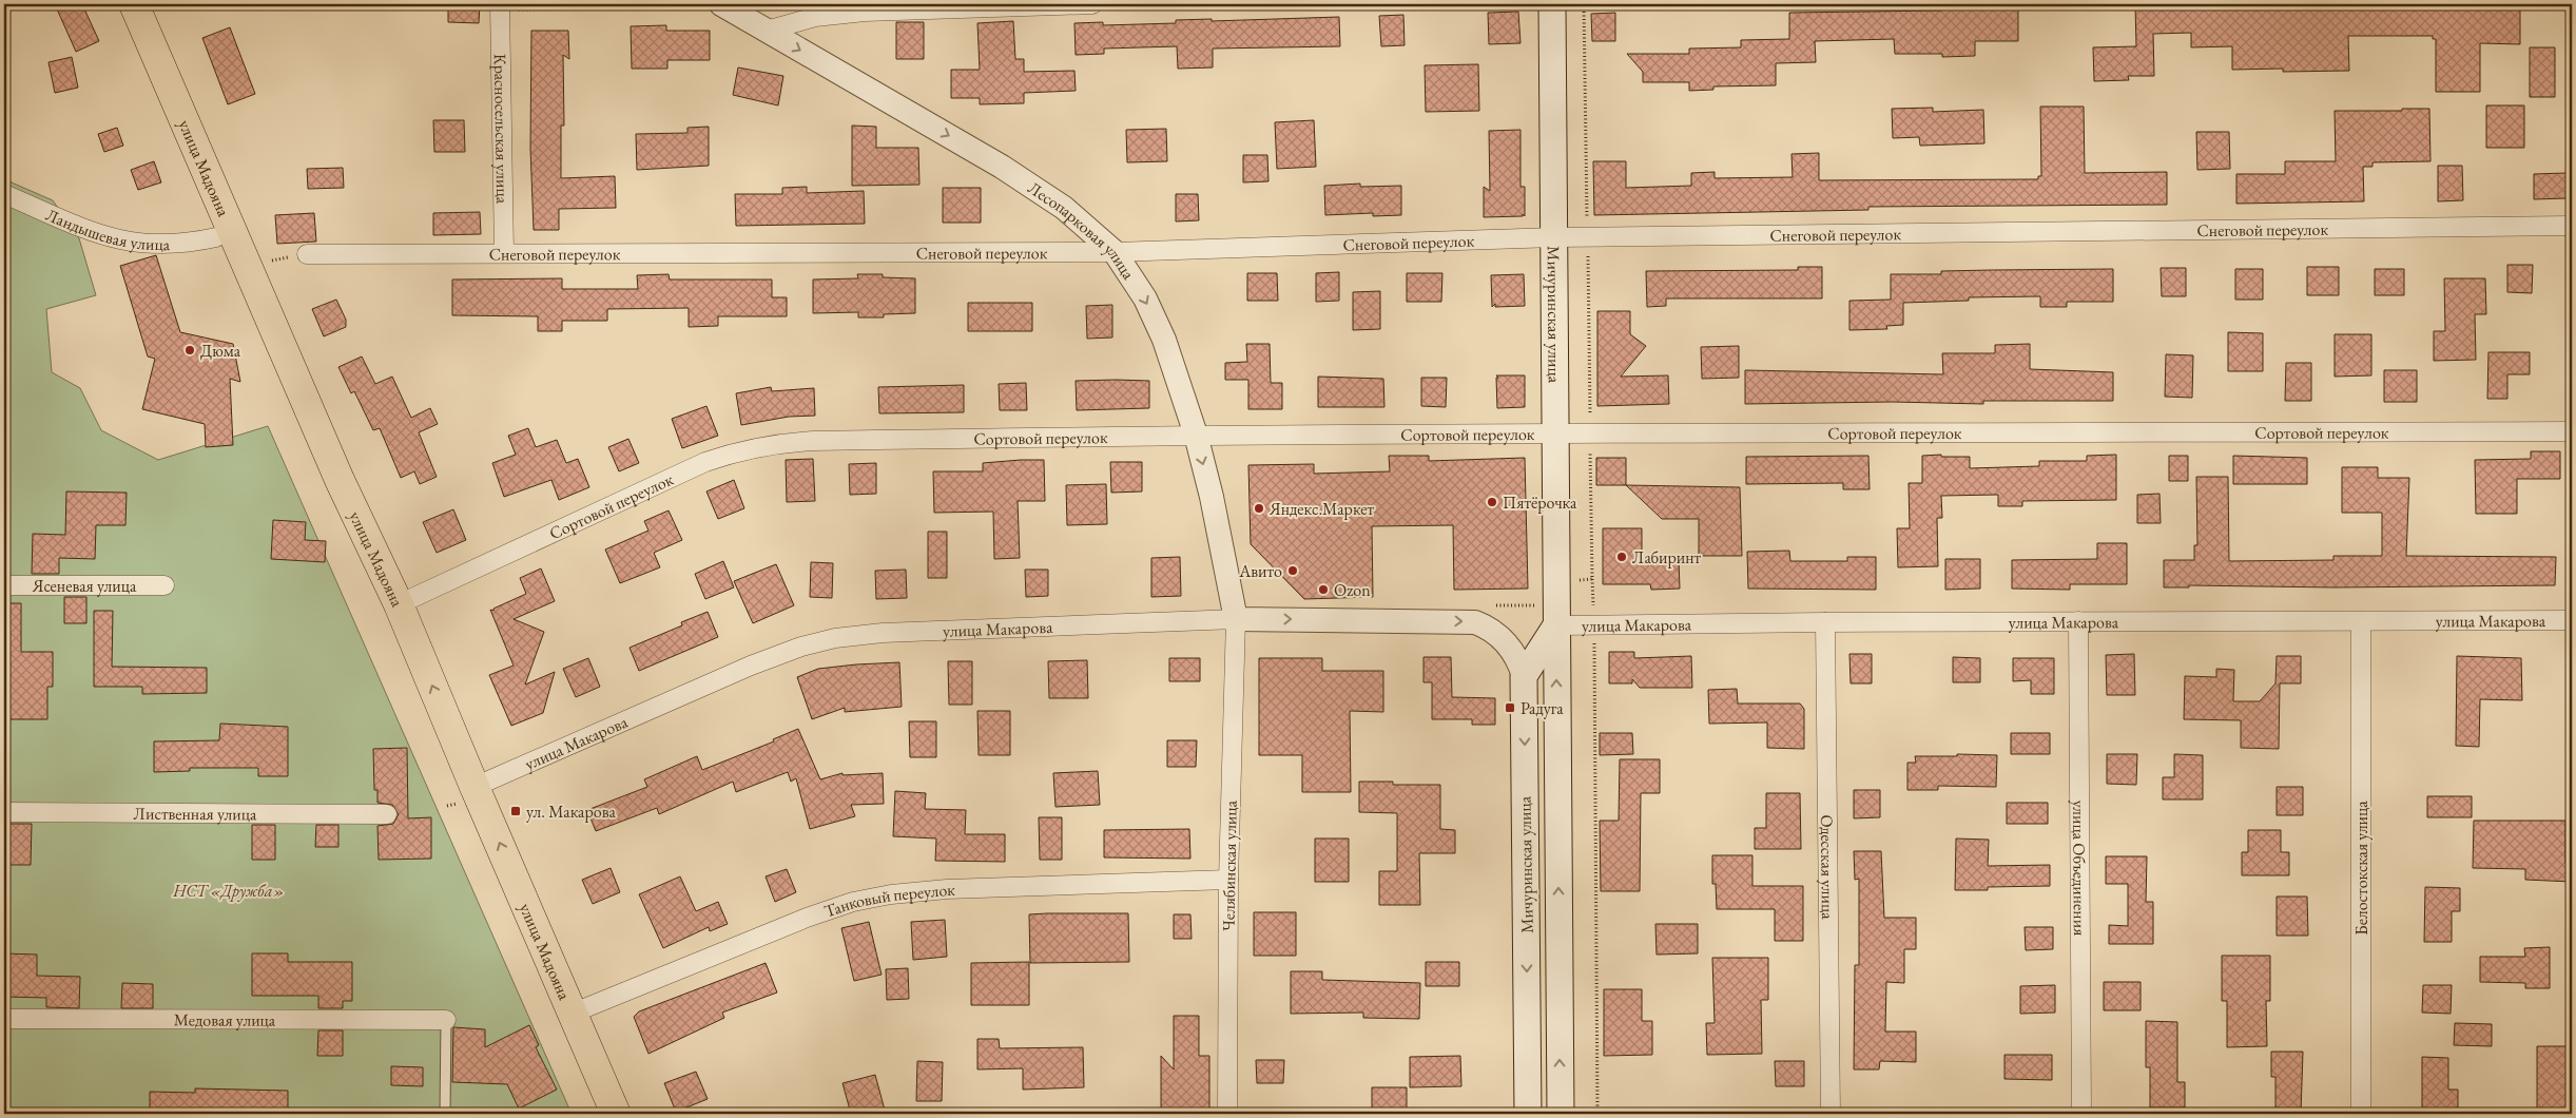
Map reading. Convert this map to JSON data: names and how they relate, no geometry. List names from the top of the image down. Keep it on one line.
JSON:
{"streets":{"main road":["улица Мадояна","Мичуринская улица"],"street":["Красносельская улица","Ландышевая улица","Снеговой переулок","Лесопарковая улица","Сортовой переулок","Ясеневая улица","улица Макарова","Лиственная улица","Челябинская улица","Одесская улица","улица Объединения","Белостокская улица","Танковый переулок","Медовая улица"]},"crossings":[["Красносельская улица","Снеговой переулок"],["улица Мадояна","Ландышевая улица"],["улица Мадояна","Сортовой переулок"],["улица Мадояна","улица Макарова"],["улица Мадояна","Танковый переулок"],["Снеговой переулок","Лесопарковая улица"],["Снеговой переулок","Мичуринская улица"],["Лесопарковая улица","Сортовой переулок"],["Лесопарковая улица","улица Макарова"],["Лесопарковая улица","Челябинская улица"],["Мичуринская улица","Сортовой переулок"],["Мичуринская улица","улица Макарова"],["улица Макарова","Челябинская улица"],["улица Макарова","Одесская улица"],["улица Макарова","улица Объединения"],["улица Макарова","Белостокская улица"],["Челябинская улица","Танковый переулок"]],"one_way":["Лесопарковая улица"],"parks":["НСТ «Дружба»"],"places":{"other":["Дюма","Пятёрочка","Яндекс.Маркет","Лабиринт","Авито","Ozon"],"transit":["Радуга","ул. Макарова"]}}
